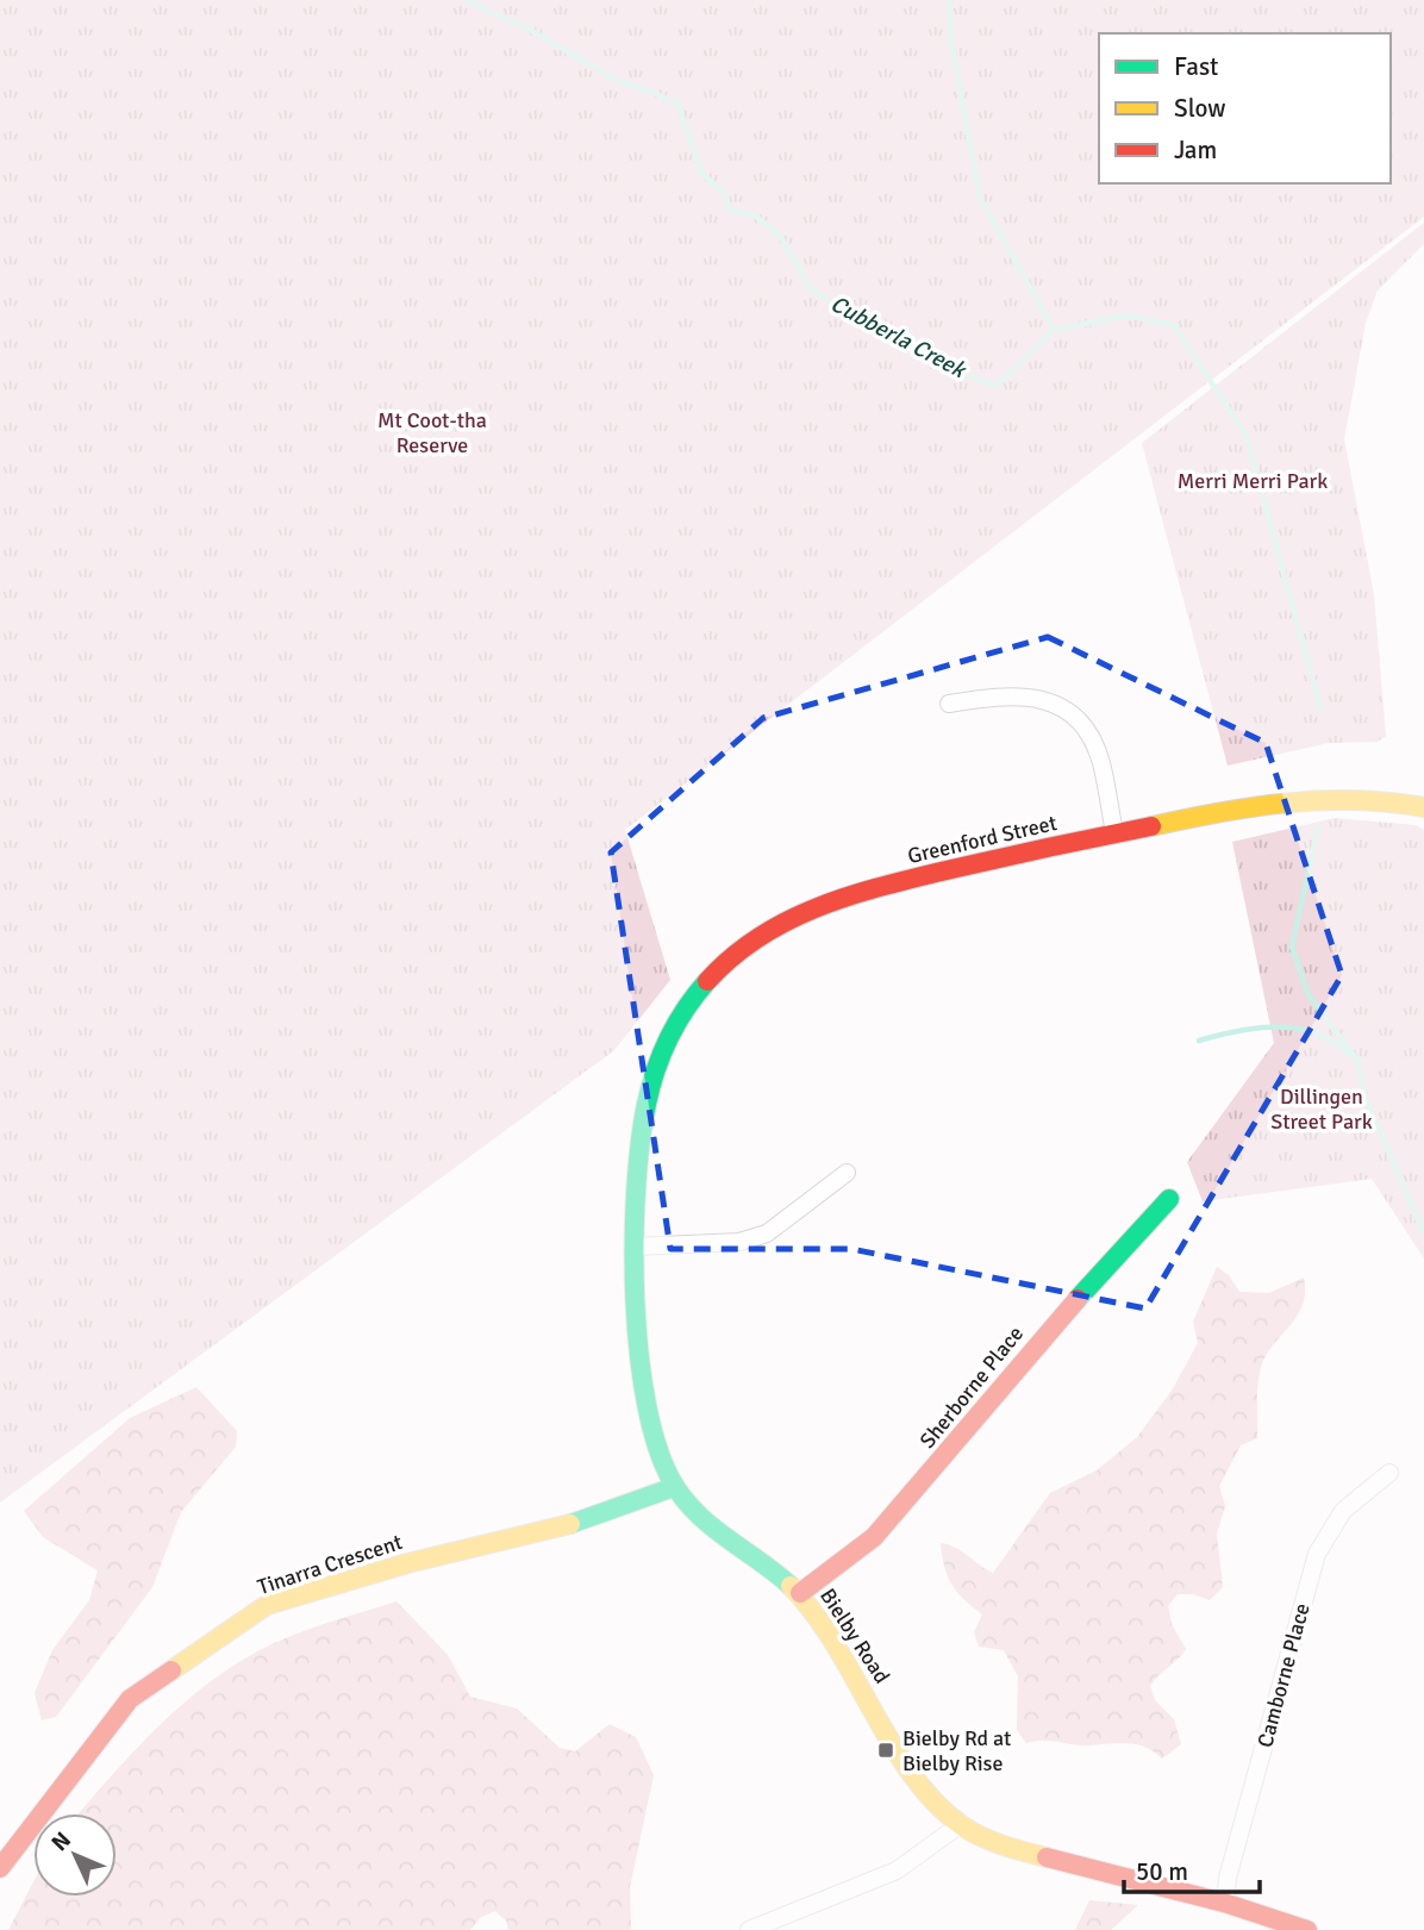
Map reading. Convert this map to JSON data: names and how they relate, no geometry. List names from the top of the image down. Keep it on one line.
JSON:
{"streets":{"street":["Greenford Street","Sherborne Place","Tinarra Crescent","Bielby Road","Camborne Place"]},"crossings":[["Greenford Street","Bielby Road"],["Sherborne Place","Bielby Road"],["Tinarra Crescent","Bielby Road"],["Bielby Road","Camborne Place"]],"water":["Cubberla Creek"],"parks":["Mt Coot-tha Reserve","Merri Merri Park","Dillingen Street Park"],"places":{"transit":["Bielby Rd at Bielby Rise"]},"legend":["Fast","Slow","Jam"],"scale_bar":"50 m","north":"top left"}
